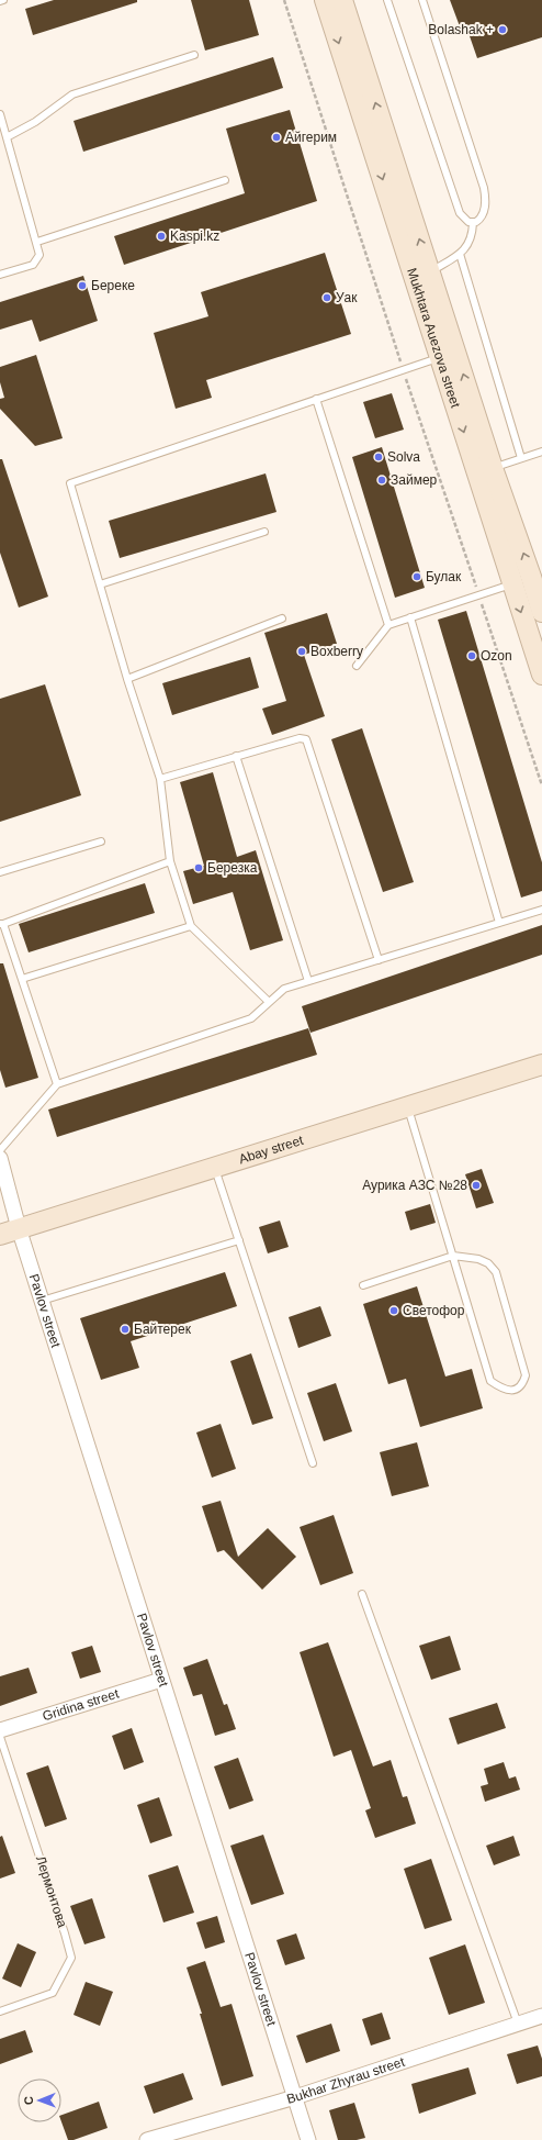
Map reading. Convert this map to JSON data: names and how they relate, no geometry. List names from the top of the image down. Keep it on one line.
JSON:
{"streets":{"main road":["Mukhtara Auezova street","Abay street"],"street":["Pavlov street","Gridina street","Bukhar Zhyrau street"],"lane":["Лермонтова"]},"crossings":[["Abay street","Pavlov street"],["Pavlov street","Gridina street"],["Pavlov street","Bukhar Zhyrau street"]],"places":["Bolashak +","Айгерим","Kaspi.kz","Береке","Уак","Solva","Займер","Булак","Boxberry","Ozon","Березка","Аурика АЗС №28","Светофор","Байтерек"],"north":"left"}
